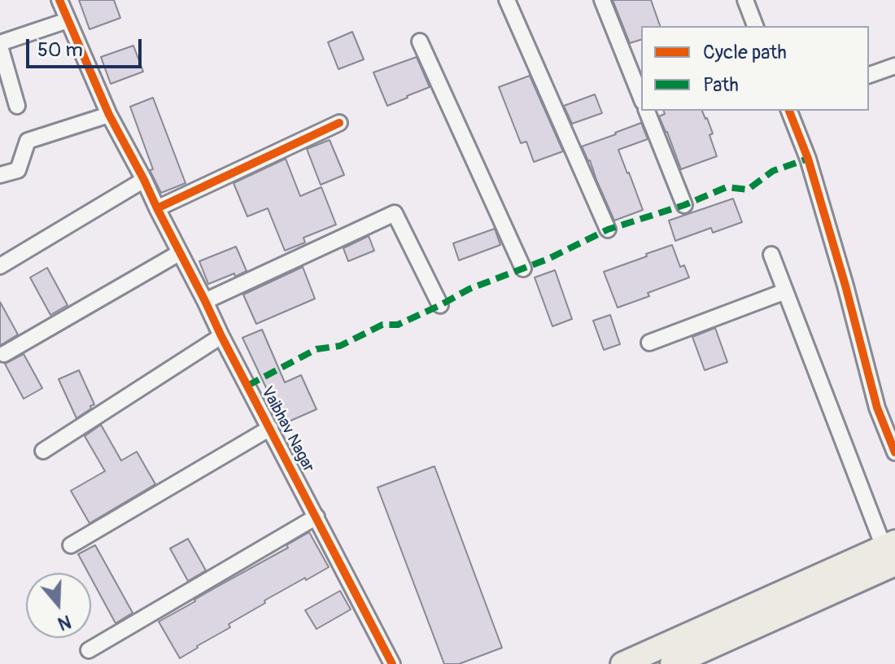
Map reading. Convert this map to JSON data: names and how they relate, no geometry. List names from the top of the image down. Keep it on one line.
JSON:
{"streets":{"street":["Vaibhav Nagar"]},"legend":["Cycle path","Path"],"scale_bar":"50 m","north":"bottom"}
